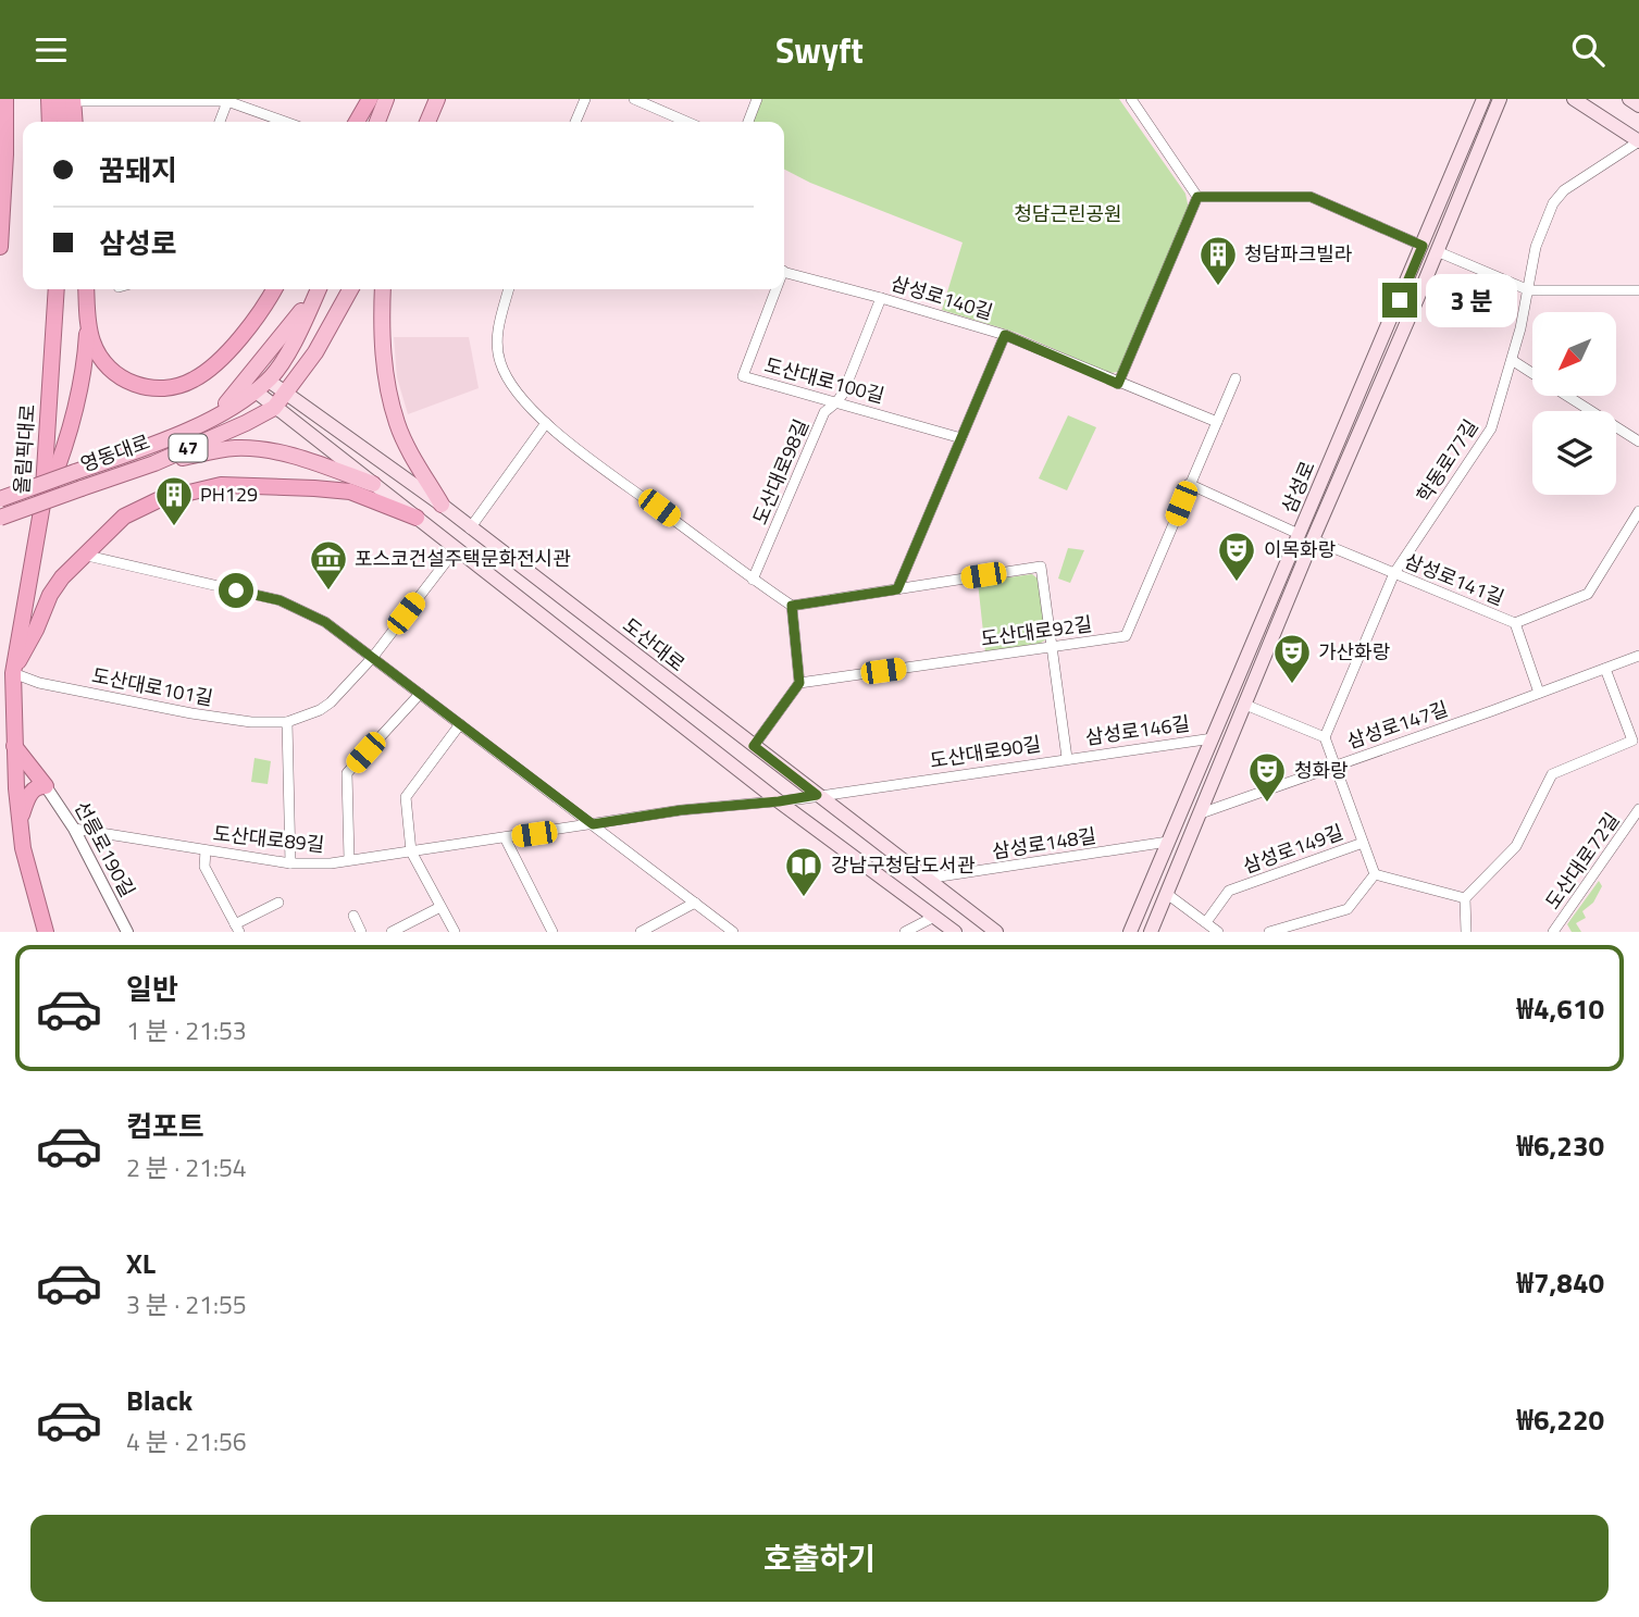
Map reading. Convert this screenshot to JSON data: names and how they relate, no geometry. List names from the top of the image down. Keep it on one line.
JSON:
{"streets":{"highway":["올림픽대로"],"main road":["47","영동대로","삼성로","도산대로"],"street":["삼성로140길","도산대로100길","학동로77길","도산대로98길","삼성로141길","도산대로92길","도산대로101길","삼성로147길","삼성로146길","도산대로90길","도산대로89길","삼성로148길","선릉로190길","삼성로149길","도산대로72길"]},"crossings":[["삼성로140길","도산대로98길"],["삼성로140길","도산대로92길"],["도산대로100길","도산대로98길"],["올림픽대로","도산대로101길"],["영동대로","도산대로"],["학동로77길","삼성로141길"],["삼성로","삼성로141길"],["삼성로","삼성로147길"],["삼성로","삼성로146길"],["삼성로","삼성로148길"],["삼성로141길","삼성로147길"],["도산대로92길","도산대로90길"],["도산대로","도산대로90길"],["도산대로","삼성로148길"],["삼성로146길","도산대로90길"],["도산대로90길","도산대로89길"],["도산대로89길","선릉로190길"]],"parks":["청담근린공원"],"places":{"building":["청담파크빌라","PH129"],"theatre":["이목화랑","가산화랑","청화랑"],"museum":["포스코건설주택문화전시관"],"library":["강남구청담도서관"]},"north":"bottom left","page":{"header":"Swyft","banner":["꿈돼지","삼성로"],"bubble":"3 분","list":[{"name":"일반","note":"1 분 · 21:53","value":"₩4,610"},{"name":"컴포트","note":"2 분 · 21:54","value":"₩6,230"},{"name":"XL","note":"3 분 · 21:55","value":"₩7,840"},{"name":"Black","note":"4 분 · 21:56","value":"₩6,220"}],"buttons":"호출하기"}}
